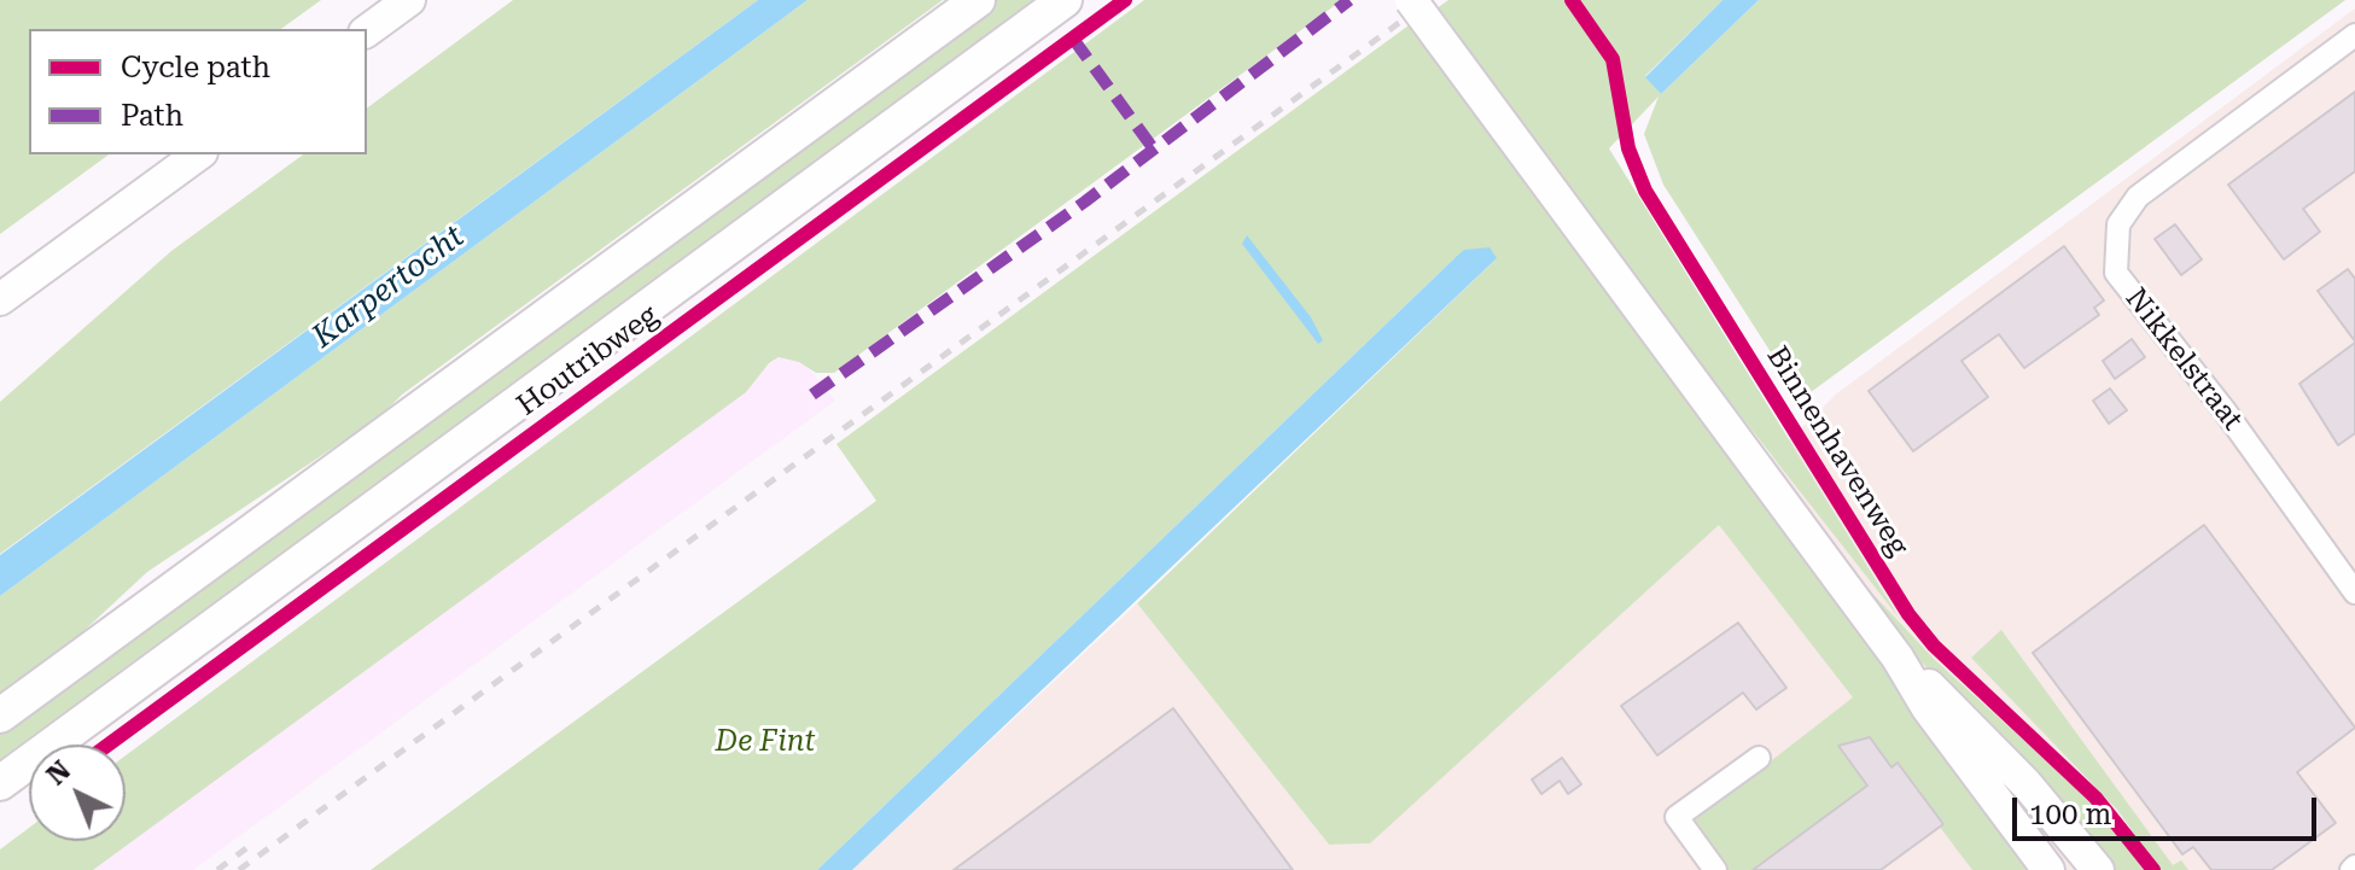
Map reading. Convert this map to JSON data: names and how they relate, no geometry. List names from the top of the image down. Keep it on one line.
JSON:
{"streets":{"main road":["Houtribweg"],"street":["Nikkelstraat"],"cycle path":["Binnenhavenweg"]},"water":["Karpertocht"],"parks":["De Fint"],"legend":["Cycle path","Path"],"scale_bar":"100 m","north":"top left"}
